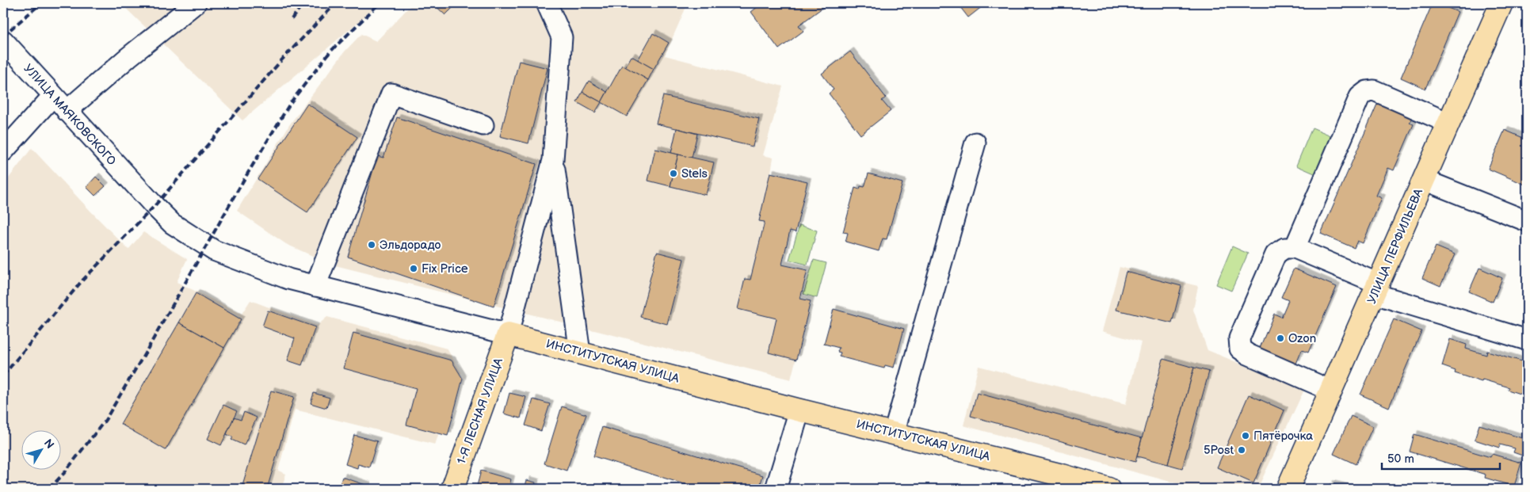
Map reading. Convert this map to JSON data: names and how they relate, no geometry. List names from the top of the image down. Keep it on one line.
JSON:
{"streets":{"main road":["УЛИЦА ПЕРФИЛЬЕВА","ИНСТИТУТСКАЯ УЛИЦА","1-Я ЛЕСНАЯ УЛИЦА"],"street":["УЛИЦА МАЯКОВСКОГО"]},"crossings":[["УЛИЦА МАЯКОВСКОГО","ИНСТИТУТСКАЯ УЛИЦА"],["ИНСТИТУТСКАЯ УЛИЦА","1-Я ЛЕСНАЯ УЛИЦА"]],"places":["Stels","Эльдорадо","Fix Price","Ozon","Пятёрочка","5Post"],"scale_bar":"50 m","north":"top right"}
